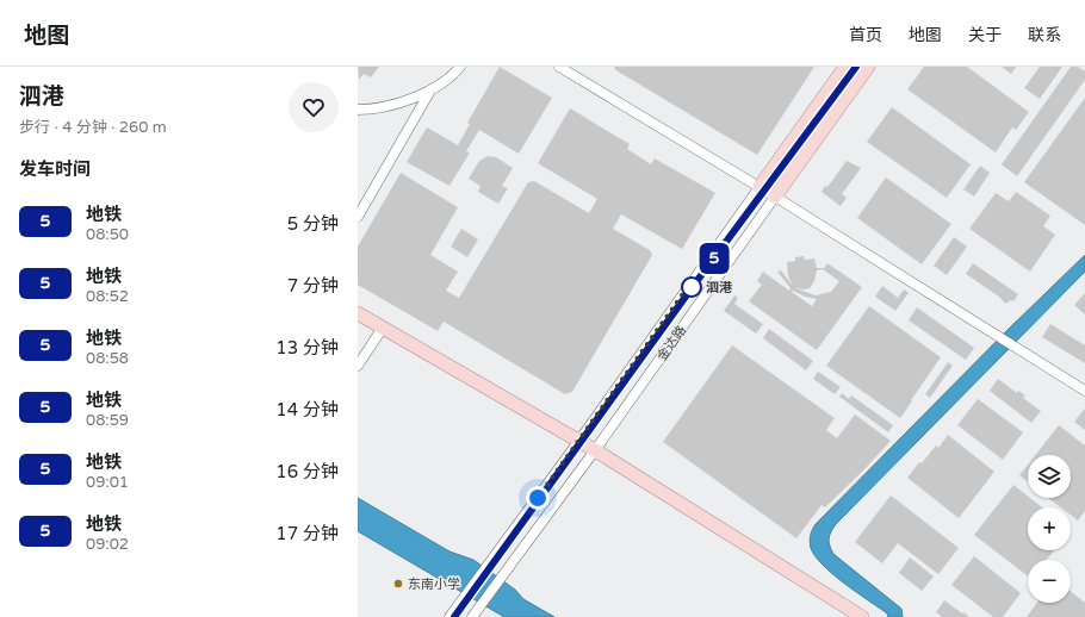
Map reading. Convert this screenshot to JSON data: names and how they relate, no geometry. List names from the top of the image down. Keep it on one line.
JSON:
{"streets":{"main road":["金达路"]},"places":["泗港","东南小学"],"lines":["metro line 5"],"page":{"header":"地图","nav":["首页","地图","关于","联系"],"heading":[["泗港","步行 · 4 分钟 · 260 m"],"发车时间"],"on_map":"5","list":[{"mark":"5","name":"地铁","note":"08:50","value":"5 分钟"},{"mark":"5","name":"地铁","note":"08:52","value":"7 分钟"},{"mark":"5","name":"地铁","note":"08:58","value":"13 分钟"},{"mark":"5","name":"地铁","note":"08:59","value":"14 分钟"},{"mark":"5","name":"地铁","note":"09:01","value":"16 分钟"},{"mark":"5","name":"地铁","note":"09:02","value":"17 分钟"}],"map_buttons":["+","−"]}}
